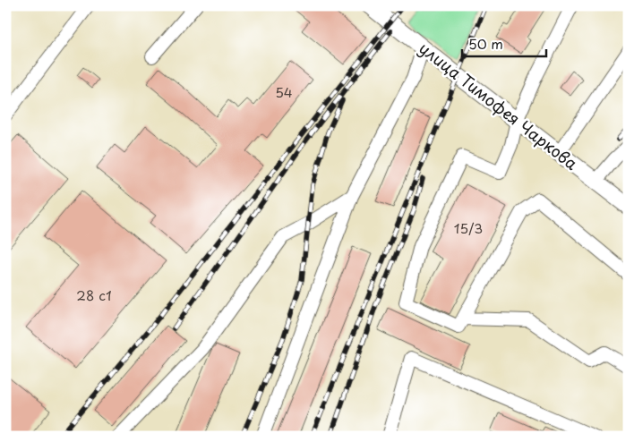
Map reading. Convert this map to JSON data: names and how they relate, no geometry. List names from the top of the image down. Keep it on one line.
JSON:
{"streets":{"main road":["улица Тимофея Чаркова"]},"house_numbers":["54","15/3","28 с1"],"scale_bar":"50 m"}
